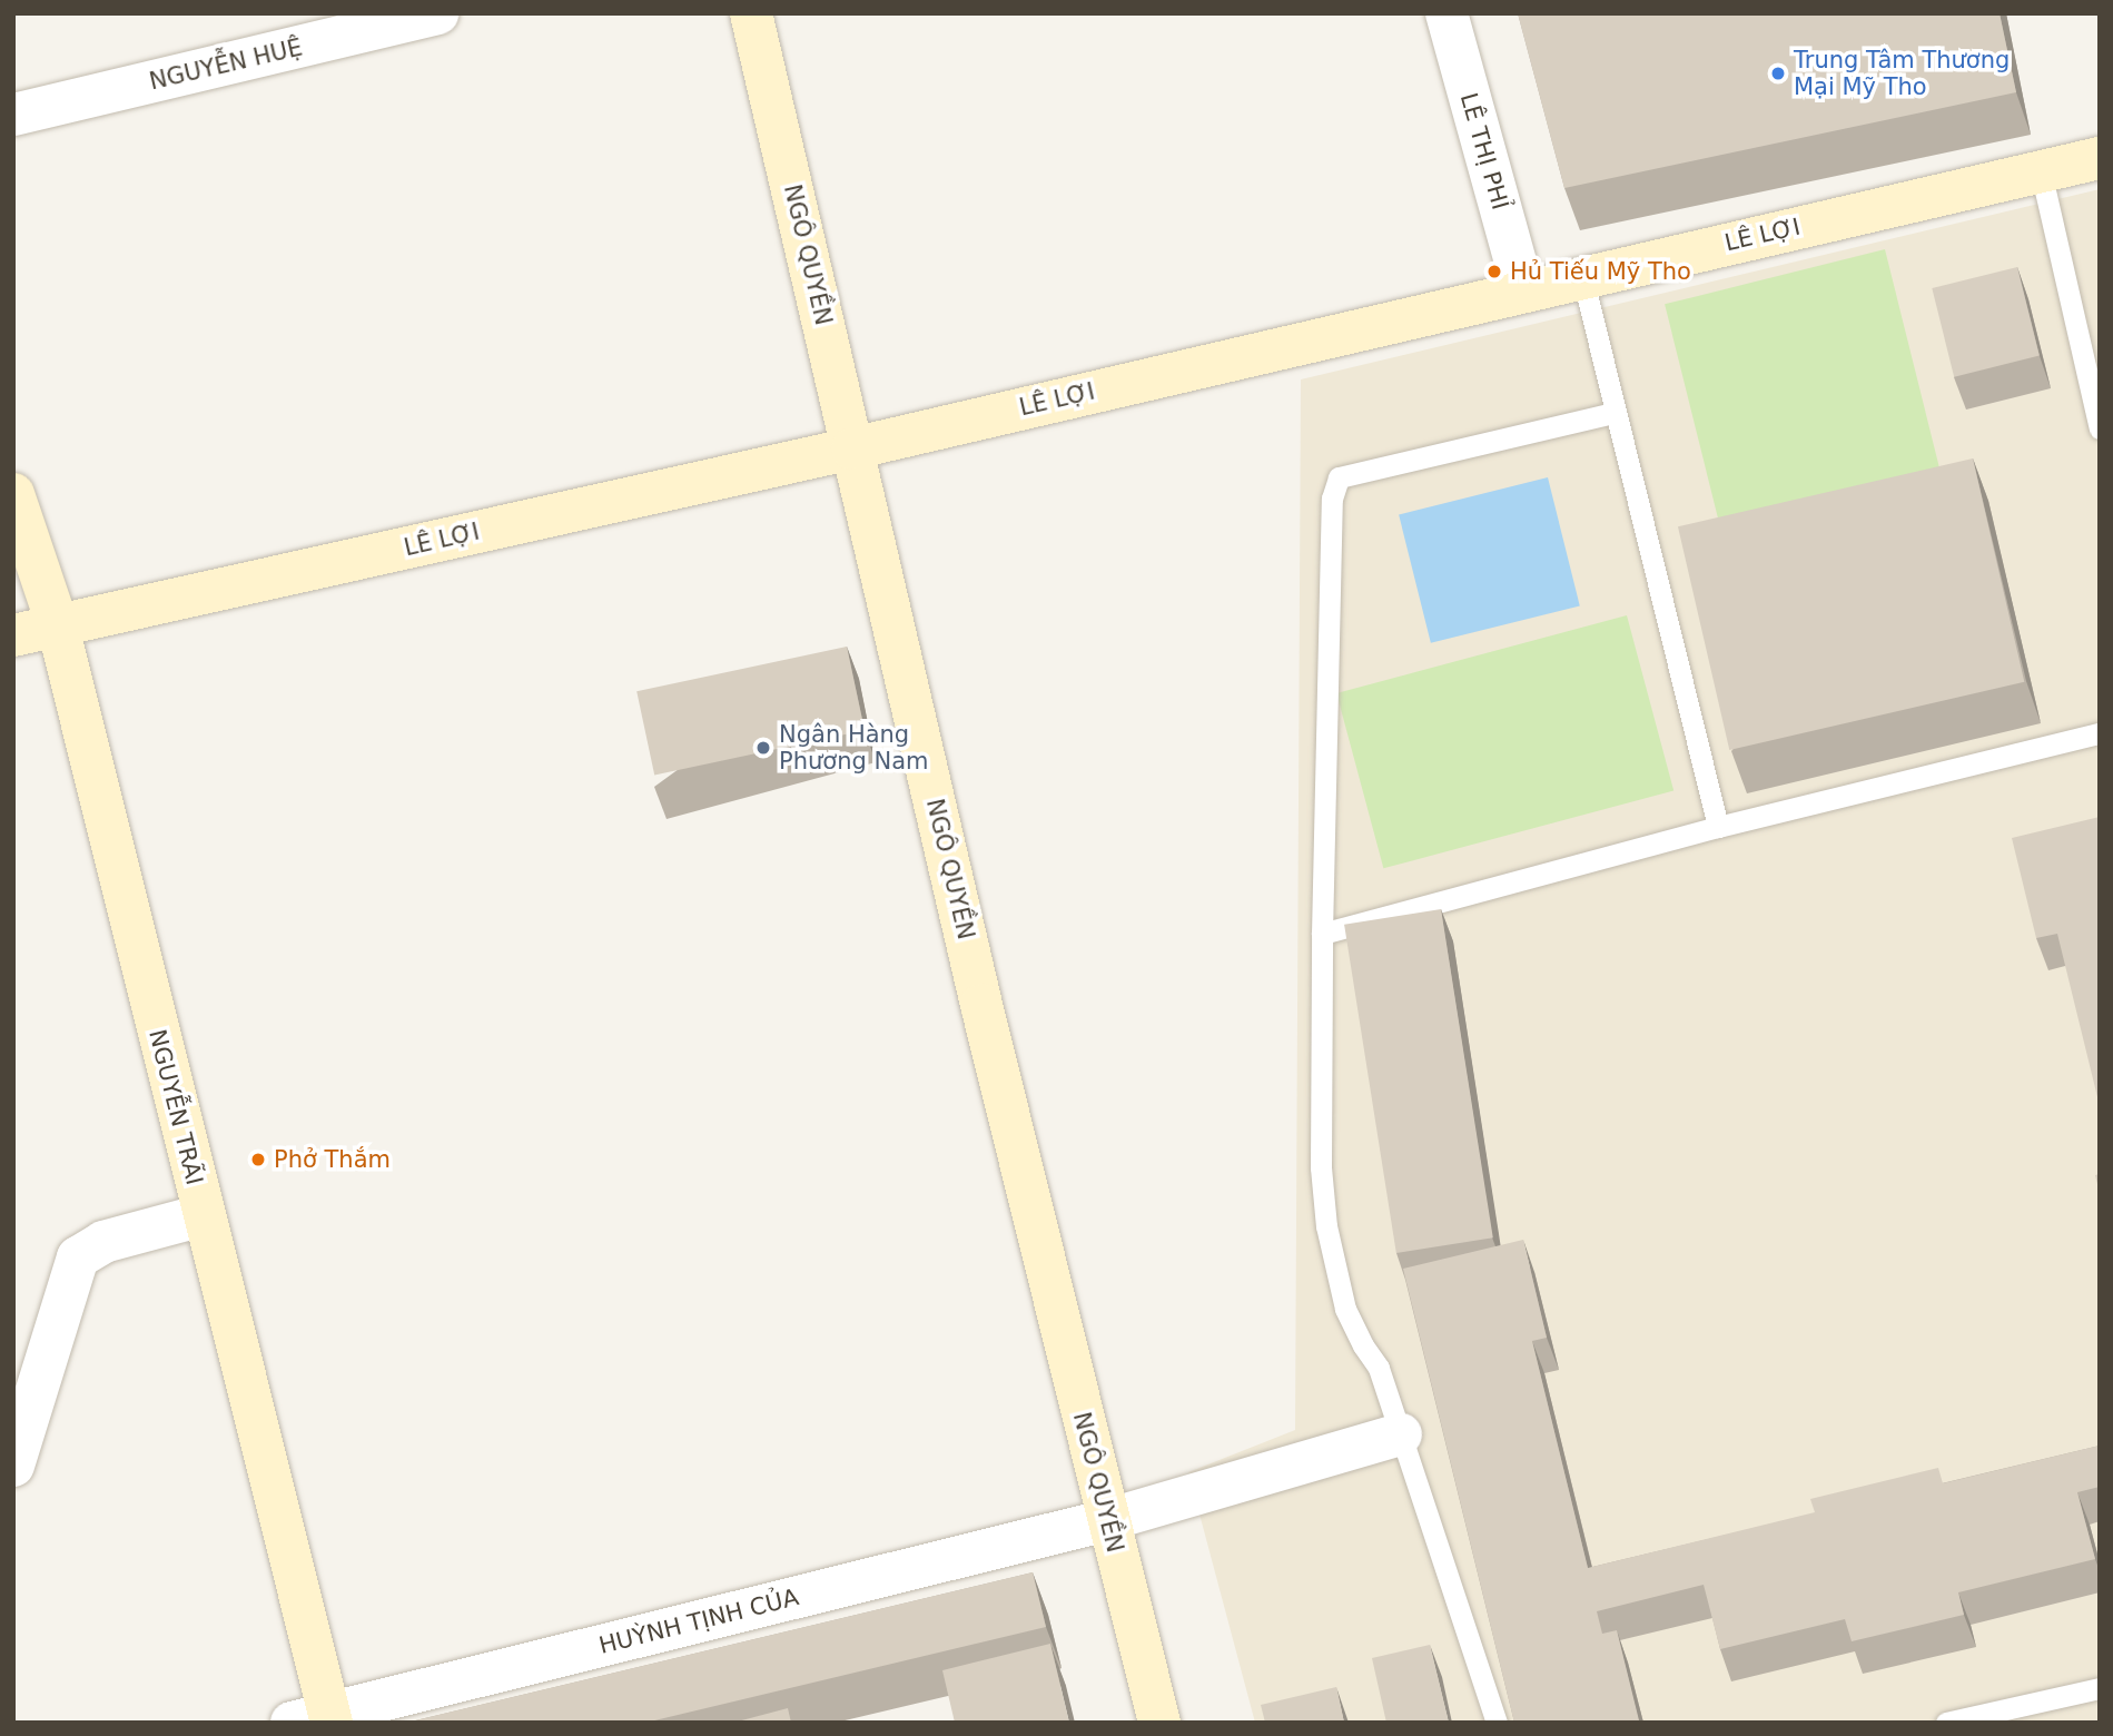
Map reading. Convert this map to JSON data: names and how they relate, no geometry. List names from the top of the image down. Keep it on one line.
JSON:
{"streets":{"main road":["LÊ LỢI","NGÔ QUYỀN","NGUYỄN TRÃI"],"street":["NGUYỄN HUỆ","LÊ THỊ PHỈ","HUỲNH TỊNH CỦA"]},"crossings":[["LÊ THỊ PHỈ","LÊ LỢI"],["LÊ LỢI","NGÔ QUYỀN"],["LÊ LỢI","NGUYỄN TRÃI"],["NGÔ QUYỀN","HUỲNH TỊNH CỦA"],["NGUYỄN TRÃI","HUỲNH TỊNH CỦA"]],"places":["Trung Tâm Thương Mại Mỹ Tho","Hủ Tiếu Mỹ Tho","Ngân Hàng Phương Nam","Phở Thắm"]}
